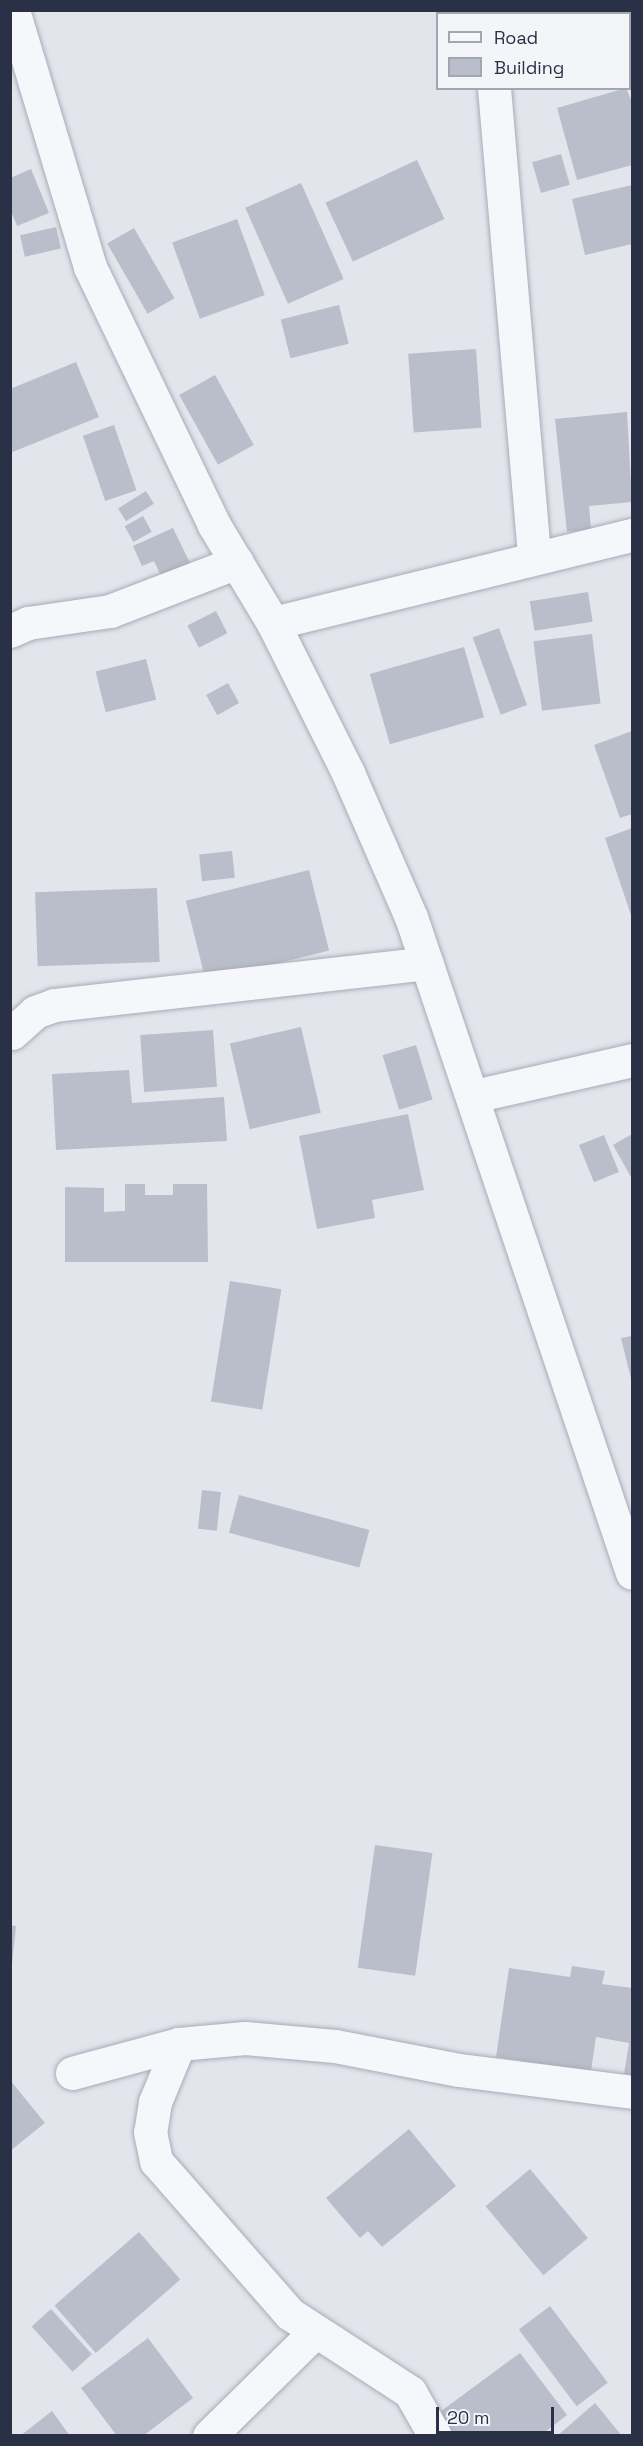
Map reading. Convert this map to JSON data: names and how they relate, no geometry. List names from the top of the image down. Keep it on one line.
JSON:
{"legend":["Road","Building"],"scale_bar":"20 m"}
